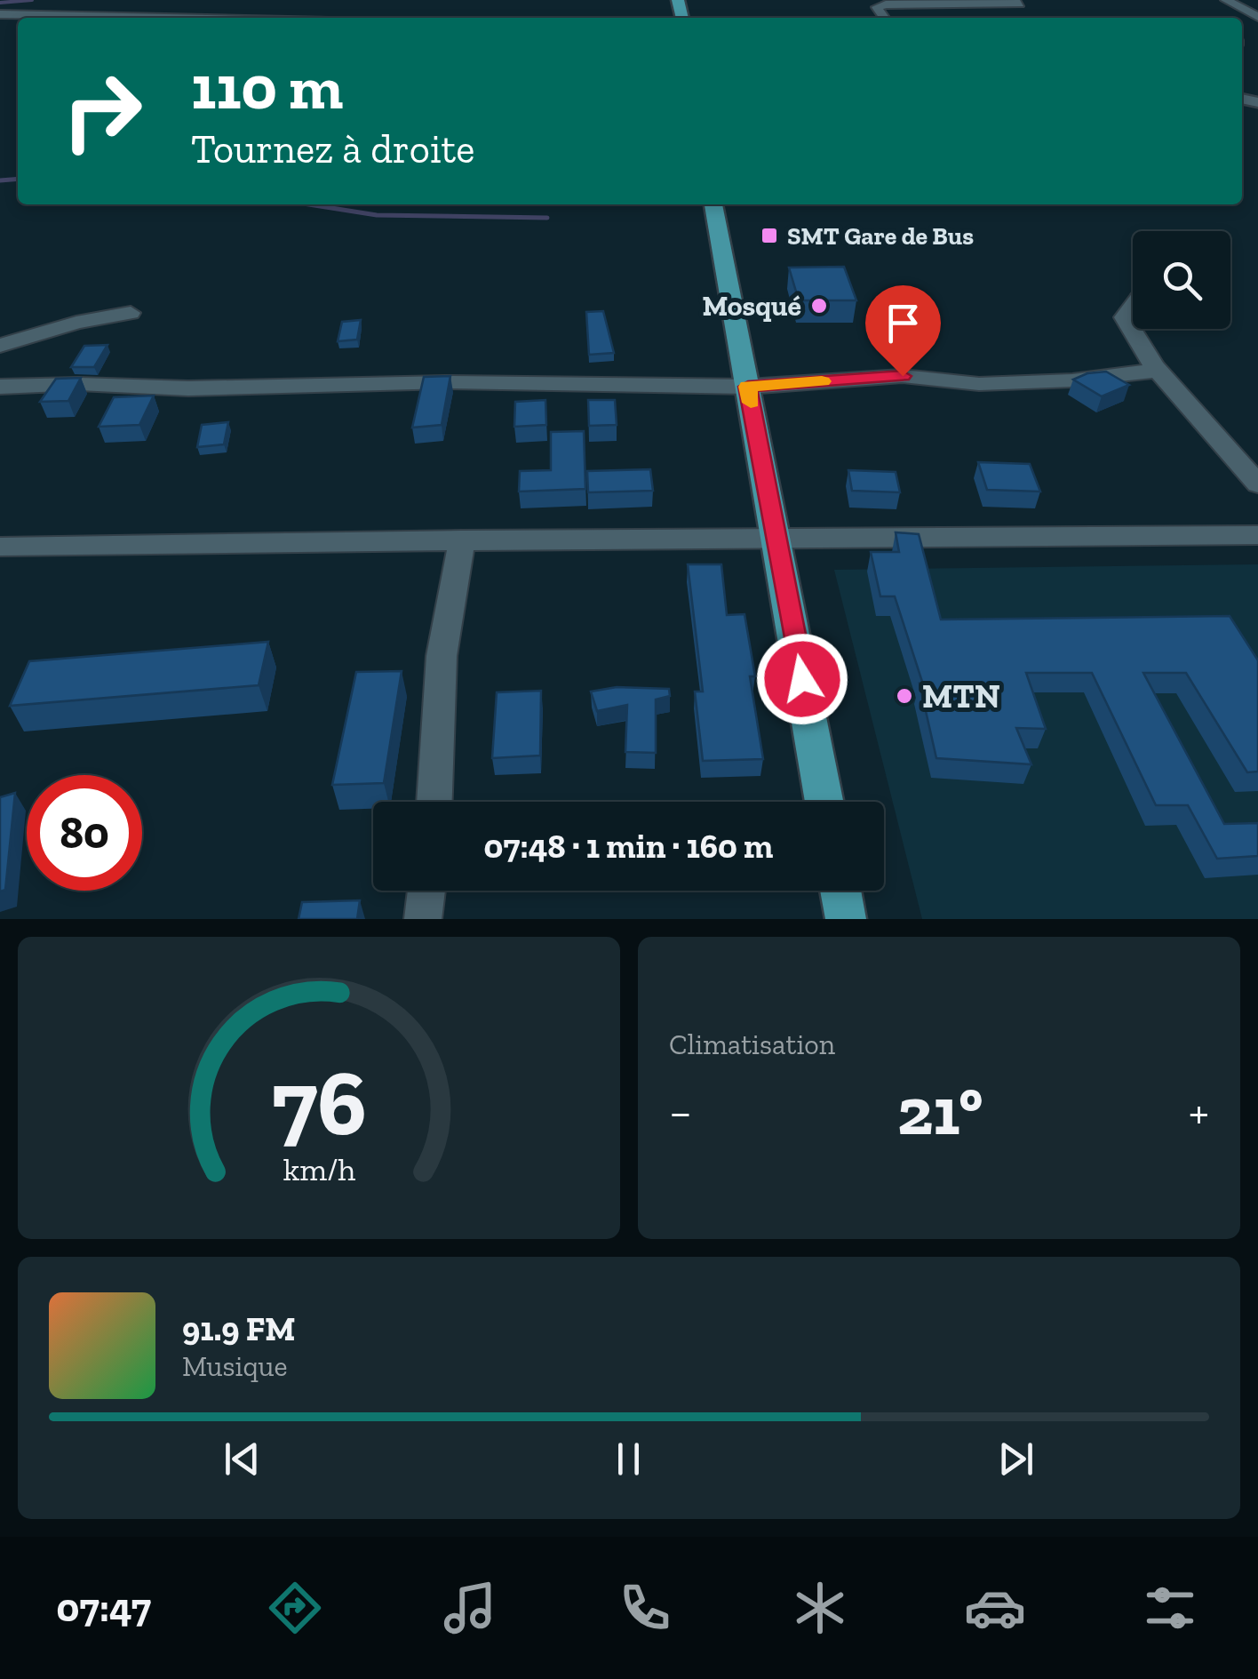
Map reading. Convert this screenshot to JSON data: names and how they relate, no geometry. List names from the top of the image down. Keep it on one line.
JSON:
{"places":{"transit":["SMT Gare de Bus"],"other":["Mosqué","MTN"]},"page":{"turn":["110 m","Tournez à droite"],"limit":"80","trip":"07:48 · 1 min · 160 m","tile":"Climatisation","heat":["−","21°","+"],"song":["91.9 FM","Musique"],"tabs":"07:47","gauge":["76","km/h"]}}
